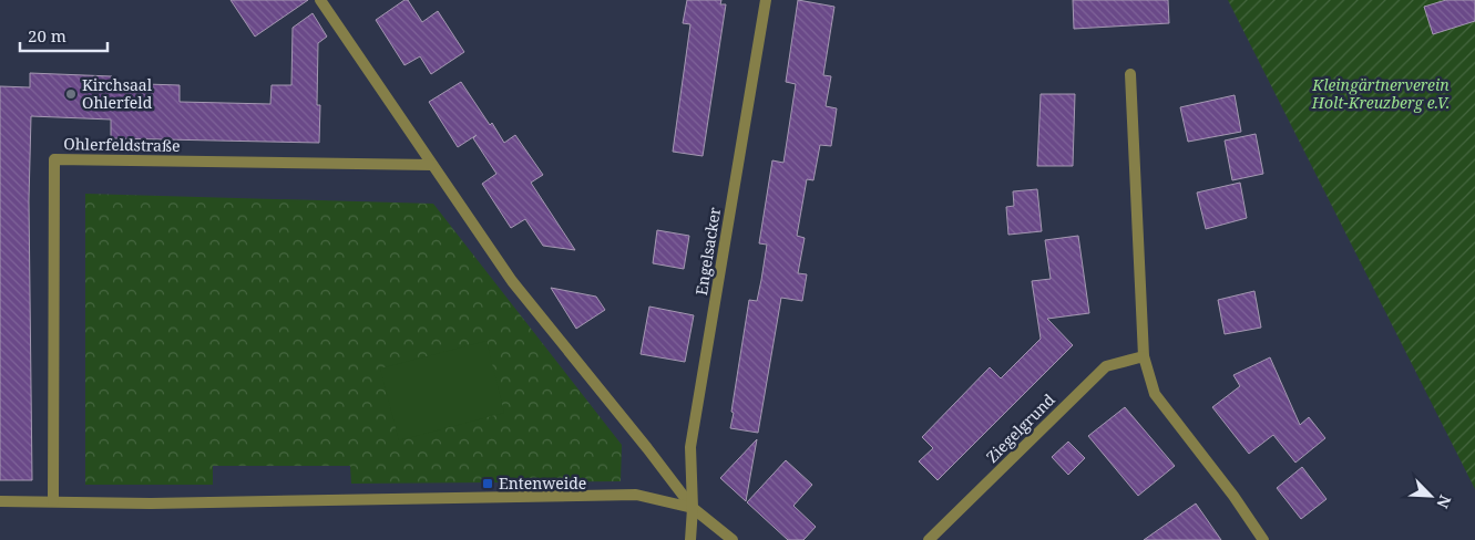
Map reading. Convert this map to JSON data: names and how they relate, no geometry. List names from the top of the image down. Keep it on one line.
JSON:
{"streets":{"street":["Ohlerfeldstraße","Engelsacker","Ziegelgrund"]},"parks":["Kleingärtnerverein Holt-Kreuzberg e.V."],"places":{"other":["Kirchsaal Ohlerfeld"],"transit":["Entenweide"]},"scale_bar":"20 m","north":"bottom right"}
